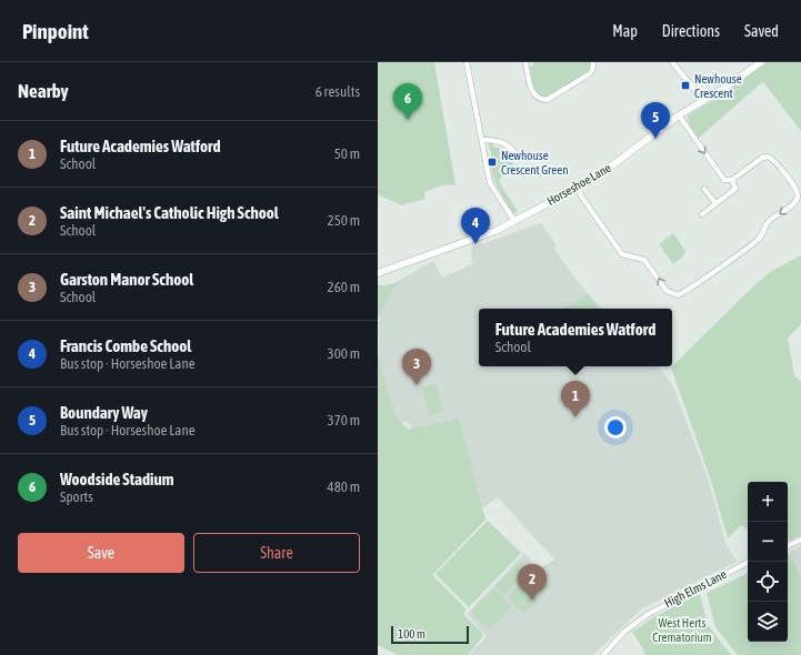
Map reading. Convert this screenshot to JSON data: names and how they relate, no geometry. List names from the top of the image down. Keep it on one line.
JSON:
{"streets":{"street":["Horseshoe Lane","High Elms Lane"]},"parks":["West Herts Crematorium"],"places":{"transit":["Newhouse Crescent","Newhouse Crescent Green"]},"scale_bar":"100 m","page":{"header":"Pinpoint","nav":["Map","Directions","Saved"],"heading":["Nearby","6 results"],"pins":["6","5","4","3","1","2"],"list":[{"mark":"1","name":"Future Academies Watford","note":"School","value":"50 m"},{"mark":"2","name":"Saint Michael's Catholic High School","note":"School","value":"250 m"},{"mark":"3","name":"Garston Manor School","note":"School","value":"260 m"},{"mark":"4","name":"Francis Combe School","note":"Bus stop · Horseshoe Lane","value":"300 m"},{"mark":"5","name":"Boundary Way","note":"Bus stop · Horseshoe Lane","value":"370 m"},{"mark":"6","name":"Woodside Stadium","note":"Sports","value":"480 m"}],"popup":["Future Academies Watford","School"],"map_buttons":["+","−"],"buttons":["Save","Share"],"scale":"100 m"}}
